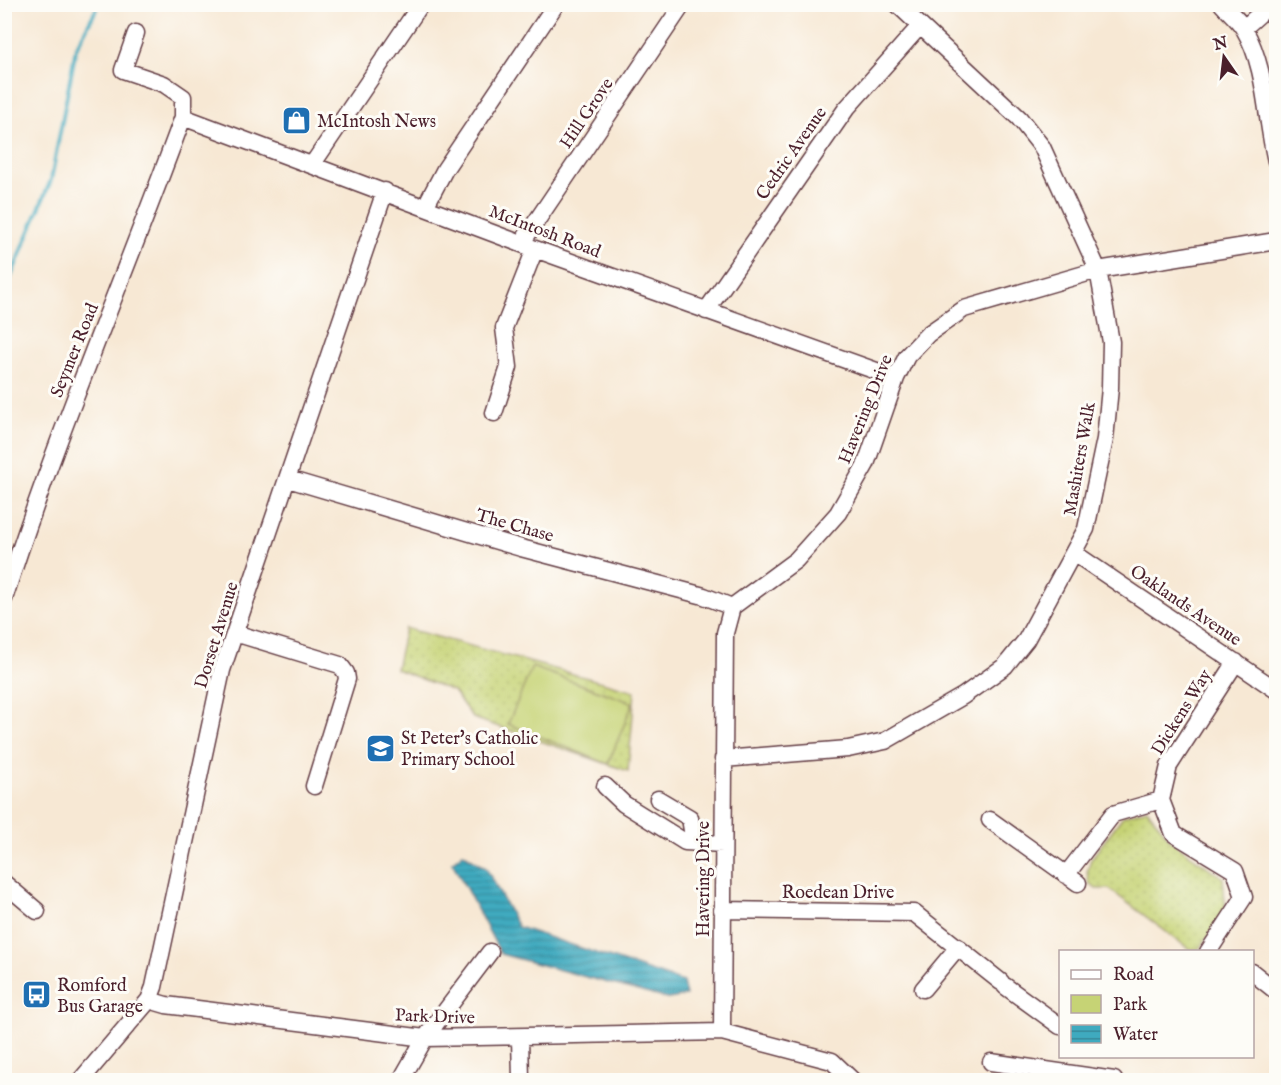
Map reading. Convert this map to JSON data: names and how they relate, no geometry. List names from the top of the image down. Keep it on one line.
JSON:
{"streets":{"street":["Hill Grove","Cedric Avenue","McIntosh Road","Seymer Road","Havering Drive","Mashiters Walk","The Chase","Oaklands Avenue","Dorset Avenue","Dickens Way","Roedean Drive","Park Drive"]},"crossings":[["Hill Grove","McIntosh Road"],["Cedric Avenue","McIntosh Road"],["Cedric Avenue","Mashiters Walk"],["McIntosh Road","Seymer Road"],["McIntosh Road","Havering Drive"],["McIntosh Road","Dorset Avenue"],["Havering Drive","Mashiters Walk"],["Havering Drive","The Chase"],["Havering Drive","Roedean Drive"],["Havering Drive","Park Drive"],["Mashiters Walk","Oaklands Avenue"],["The Chase","Dorset Avenue"],["Oaklands Avenue","Dickens Way"],["Dorset Avenue","Park Drive"]],"places":{"shop":["McIntosh News"],"school or university":["St Peter's Catholic Primary School"],"bus stop":["Romford Bus Garage"]},"legend":["Road","Park","Water"],"north":"top"}
